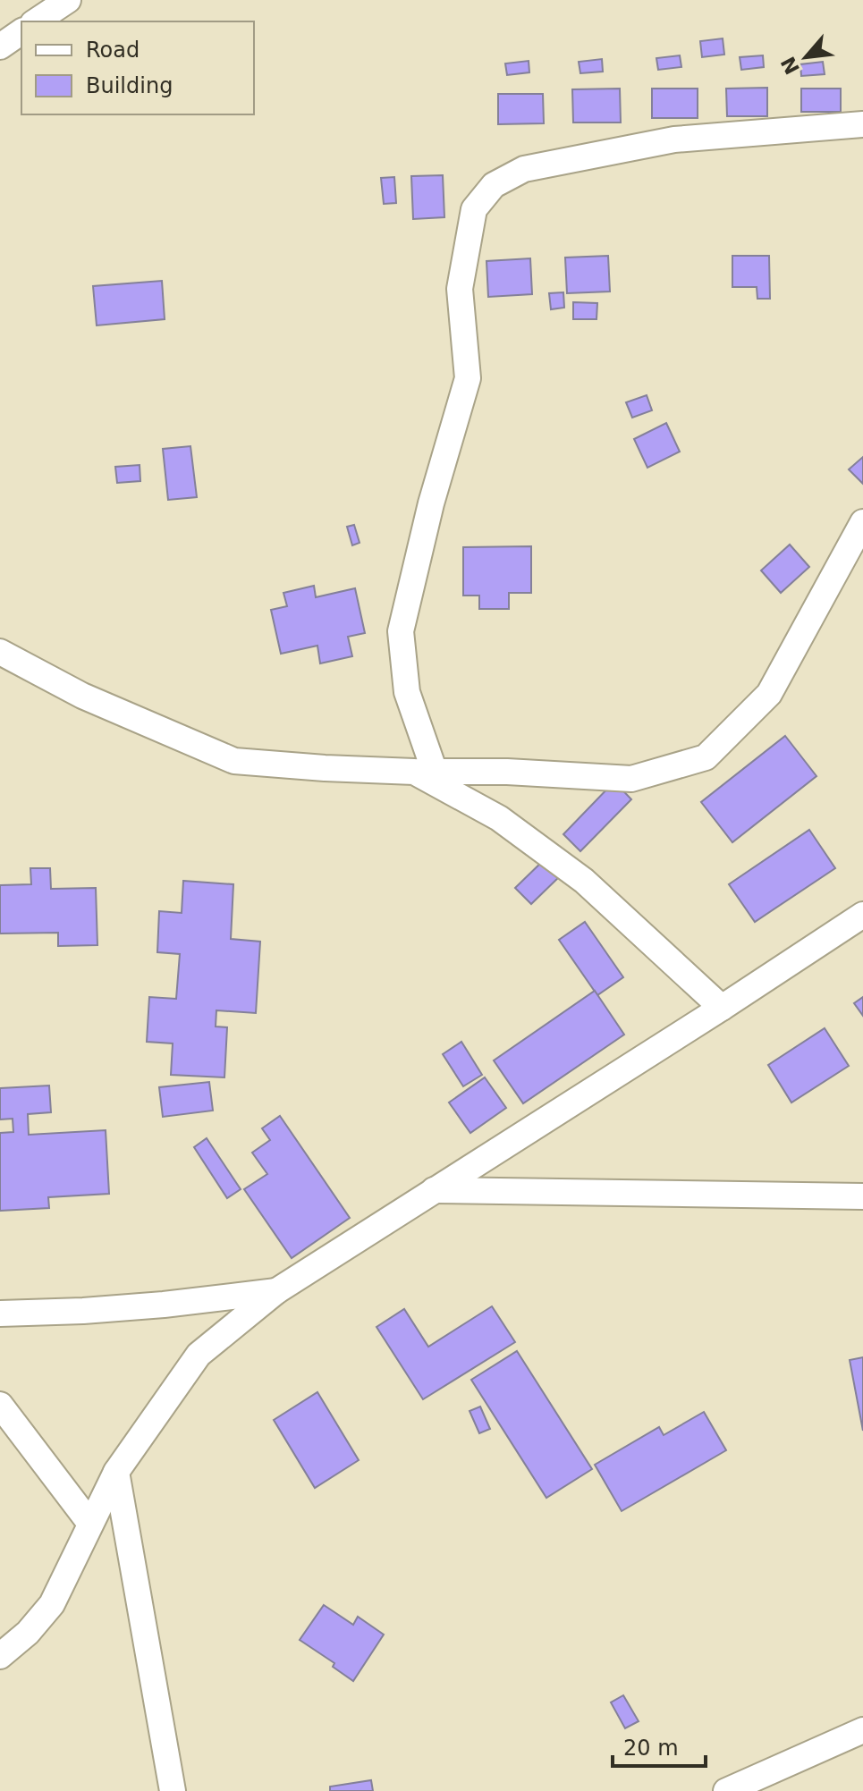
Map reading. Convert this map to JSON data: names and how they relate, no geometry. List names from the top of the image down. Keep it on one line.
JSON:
{"legend":["Road","Building"],"scale_bar":"20 m","north":"bottom left"}
